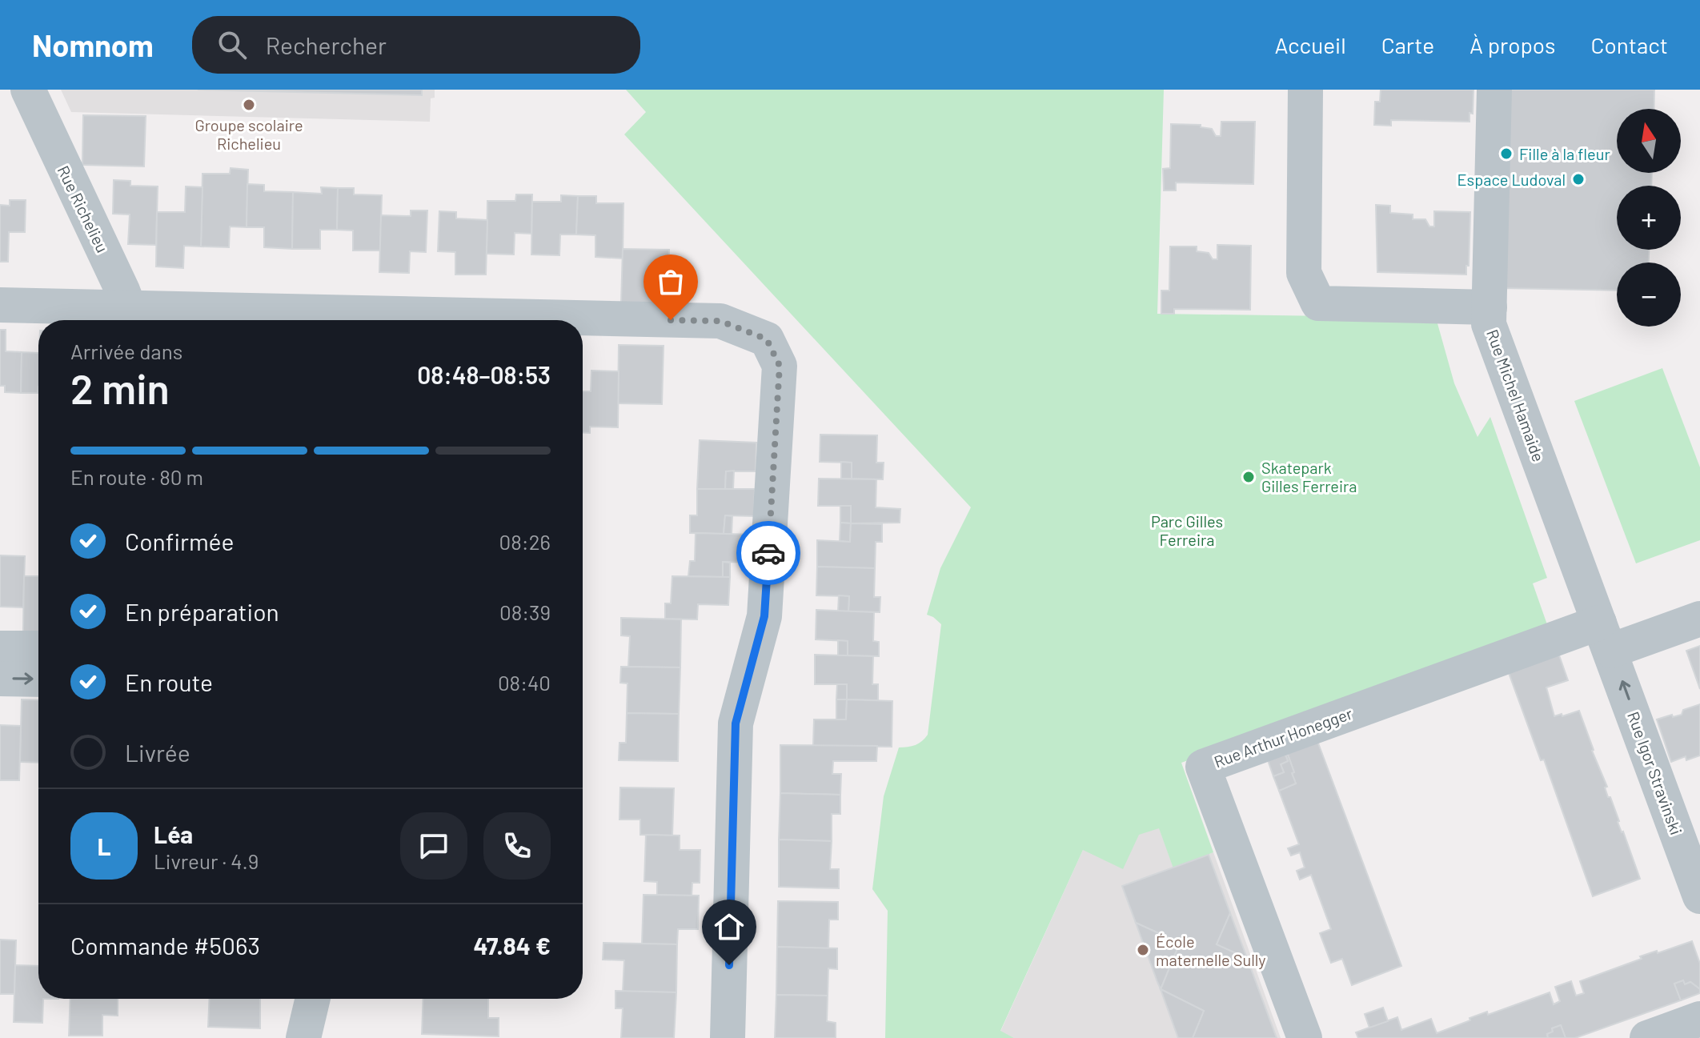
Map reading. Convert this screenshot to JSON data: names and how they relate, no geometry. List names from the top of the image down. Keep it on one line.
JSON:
{"streets":{"street":["Rue Richelieu","Rue Michel Hamaide","Rue Arthur Honegger","Rue Igor Stravinski"]},"crossings":[["Rue Michel Hamaide","Rue Arthur Honegger"],["Rue Michel Hamaide","Rue Igor Stravinski"],["Rue Arthur Honegger","Rue Igor Stravinski"]],"one_way":["Rue Igor Stravinski"],"parks":["Parc Gilles Ferreira"],"places":["Groupe scolaire Richelieu","Fille à la fleur","Espace Ludoval","Skatepark Gilles Ferreira","École maternelle Sully"],"north":"top","page":{"header":"Nomnom","search":"Rechercher","nav":["Accueil","Carte","À propos","Contact"],"map_buttons":["+","−"],"heading":["2 min","Arrivée dans","08:48–08:53"],"panel":["Léa","Livreur · 4.9","Commande #5063","47.84 €"],"bar":"En route · 80 m","list":[["Confirmée","08:26"],["En préparation","08:39"],["En route","08:40"],"Livrée"],"round":"L"}}
